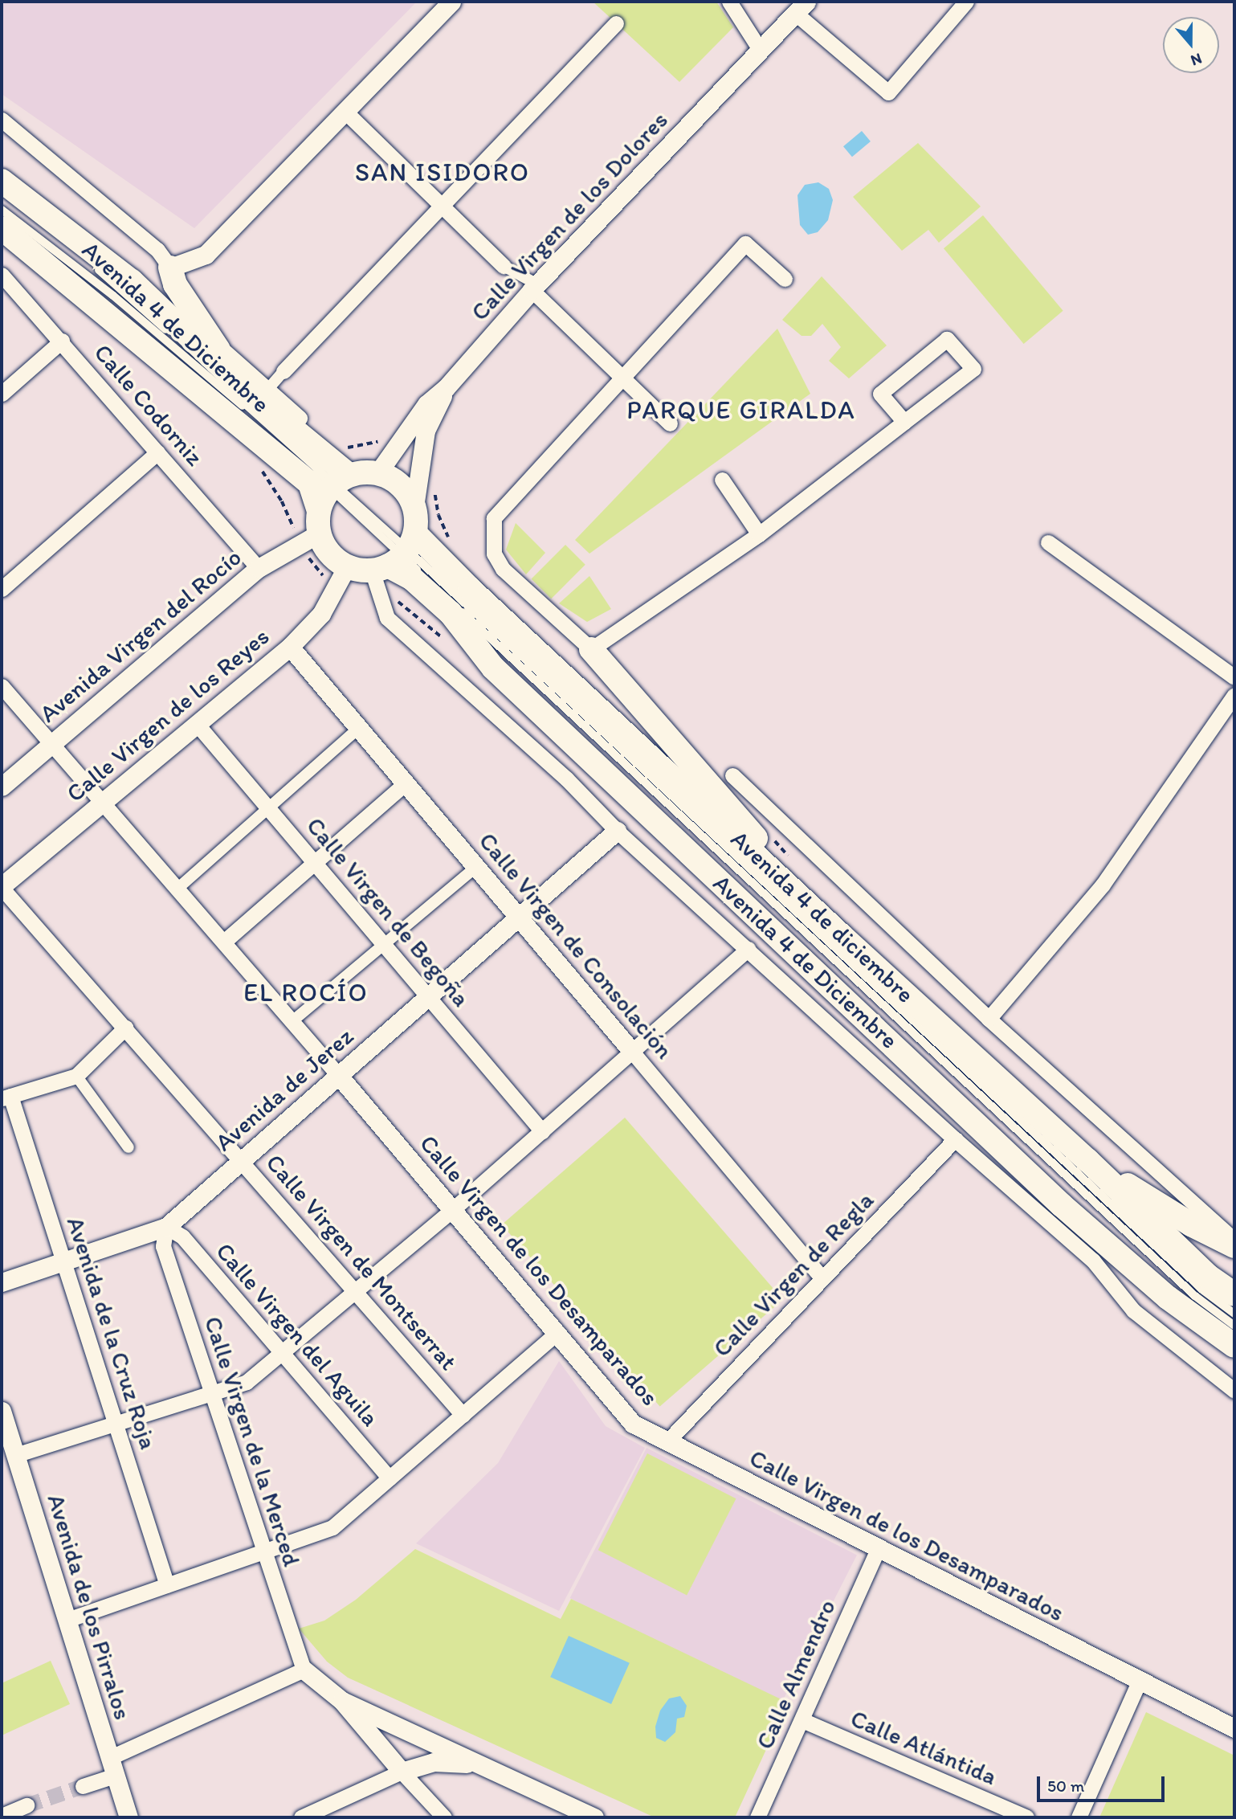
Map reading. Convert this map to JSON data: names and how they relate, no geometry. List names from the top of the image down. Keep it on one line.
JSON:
{"streets":{"main road":["Avenida 4 de Diciembre","Avenida 4 de diciembre"],"street":["Calle Virgen de los Dolores","Calle Codorniz","Avenida Virgen del Rocío","Calle Virgen de los Reyes","Calle Virgen de Begoña","Calle Virgen de Consolación","Avenida de Jerez","Calle Virgen de Montserrat","Calle Virgen de los Desamparados","Calle Virgen de Regla","Avenida de la Cruz Roja","Calle Virgen del Aguila","Calle Virgen de la Merced","Avenida de los Pirralos","Calle Almendro","Calle Atlántida"]},"crossings":[["Avenida 4 de Diciembre","Calle Virgen de los Reyes"],["Avenida 4 de Diciembre","Avenida 4 de diciembre"],["Calle Codorniz","Avenida Virgen del Rocío"],["Avenida Virgen del Rocío","Calle Virgen de los Desamparados"],["Calle Virgen de los Reyes","Calle Virgen de Begoña"],["Calle Virgen de los Reyes","Calle Virgen de Consolación"],["Calle Virgen de los Reyes","Calle Virgen de Montserrat"],["Calle Virgen de los Reyes","Calle Virgen de los Desamparados"],["Calle Virgen de Begoña","Avenida de Jerez"],["Calle Virgen de Consolación","Avenida de Jerez"],["Calle Virgen de Consolación","Calle Virgen de Regla"],["Avenida de Jerez","Calle Virgen de Montserrat"],["Avenida de Jerez","Calle Virgen de los Desamparados"],["Avenida de Jerez","Avenida de la Cruz Roja"],["Avenida de Jerez","Calle Virgen del Aguila"],["Avenida de Jerez","Calle Virgen de la Merced"],["Calle Virgen de los Desamparados","Calle Virgen de Regla"],["Calle Virgen de los Desamparados","Calle Almendro"],["Calle Virgen del Aguila","Calle Virgen de la Merced"],["Calle Almendro","Calle Atlántida"]],"districts":["SAN ISIDORO","PARQUE GIRALDA","EL ROCÍO"],"scale_bar":"50 m","north":"bottom"}
